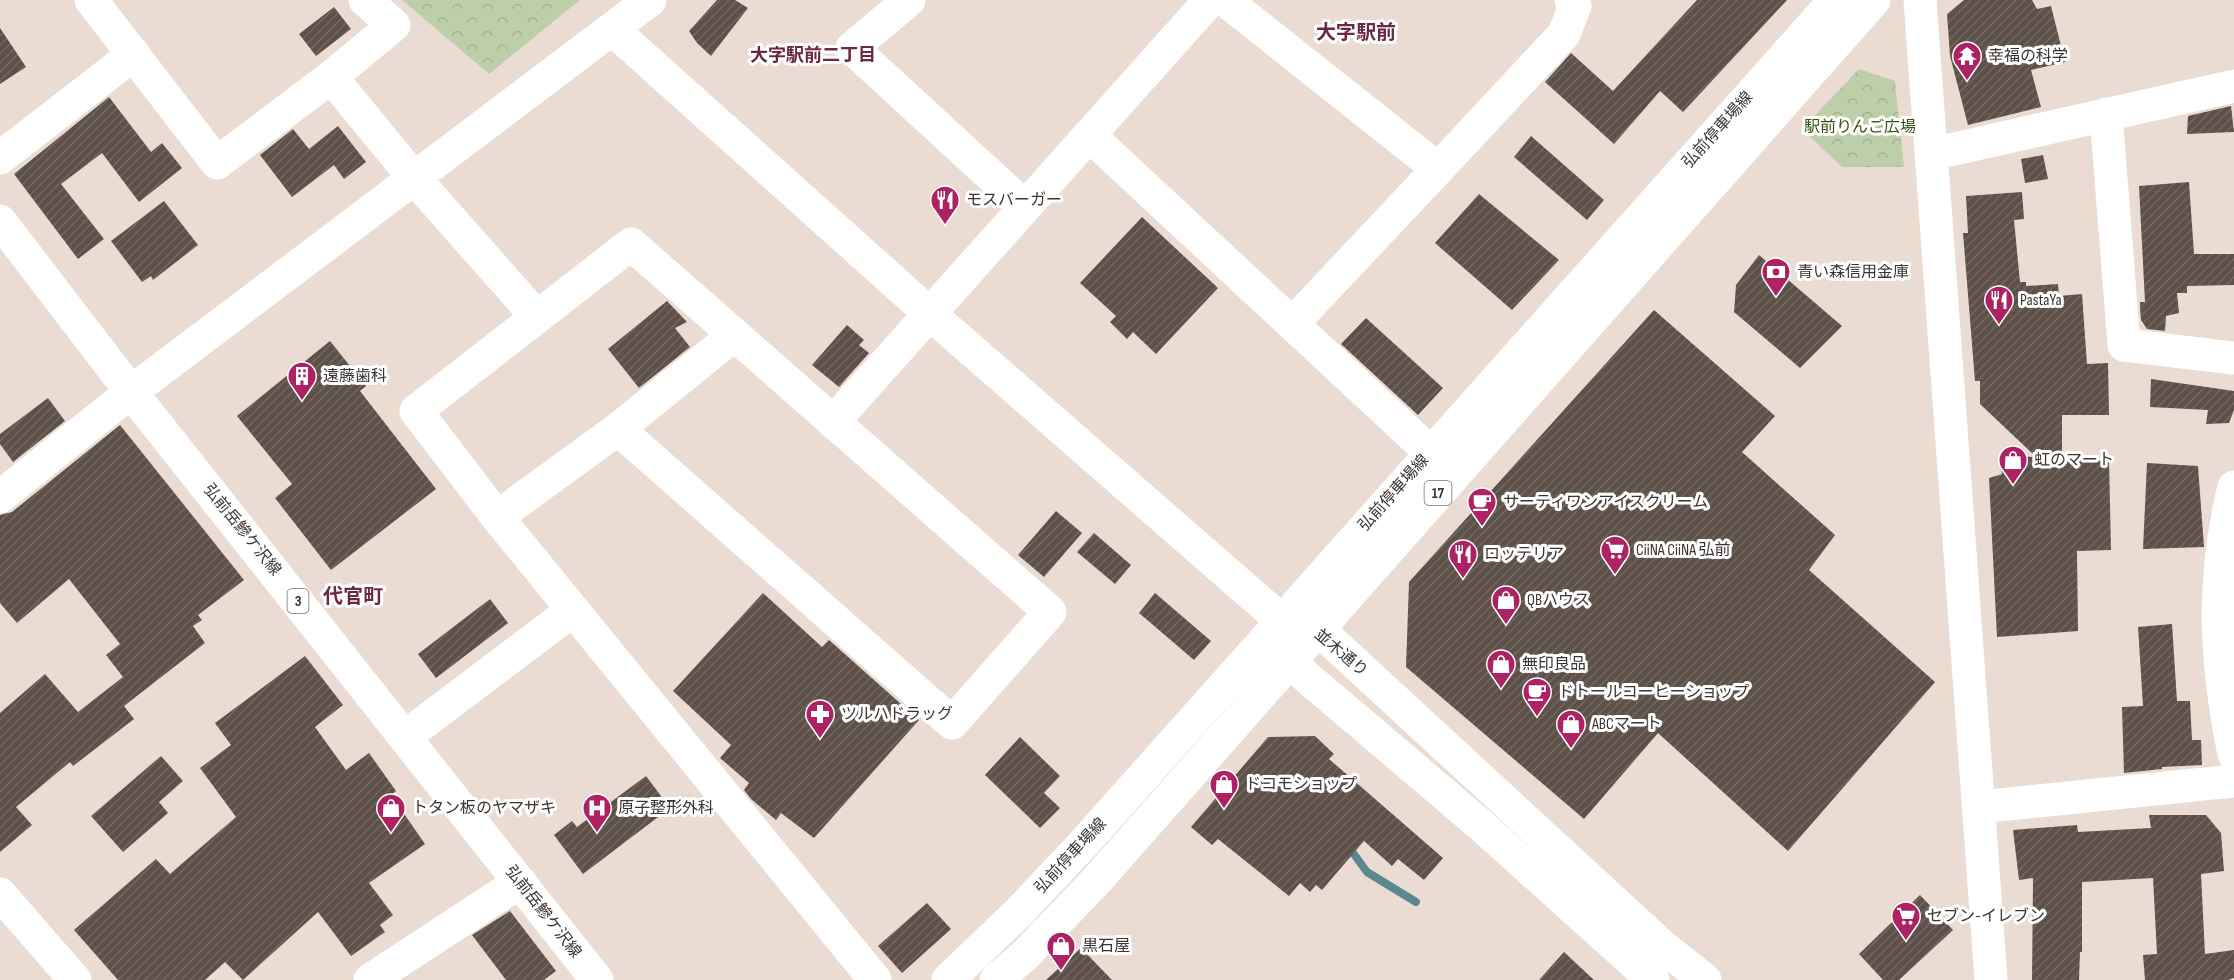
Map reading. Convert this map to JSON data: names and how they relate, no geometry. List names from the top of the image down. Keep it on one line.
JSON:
{"streets":{"street":["弘前停車場線","17","弘前岳鰺ケ沢線","3","並木通り"]},"crossings":[["弘前停車場線","並木通り"]],"districts":["大字駅前","大字駅前二丁目","代官町"],"parks":["駅前りんご広場"],"places":{"temple":["幸福の科学"],"restaurant":["モスバーガー","PastaYa","ロッテリア"],"bank":["青い森信用金庫"],"building":["遠藤歯科"],"shop":["虹のマート","QBハウス","無印良品","ABCマート","ドコモショップ","トタン板のヤマザキ","黒石屋"],"cafe":["サーティワンアイスクリーム","ドトールコーヒーショップ"],"supermarket":["CiiNA CiiNA 弘前","セブン-イレブン"],"pharmacy":["ツルハドラッグ"],"hospital":["原子整形外科"]}}
